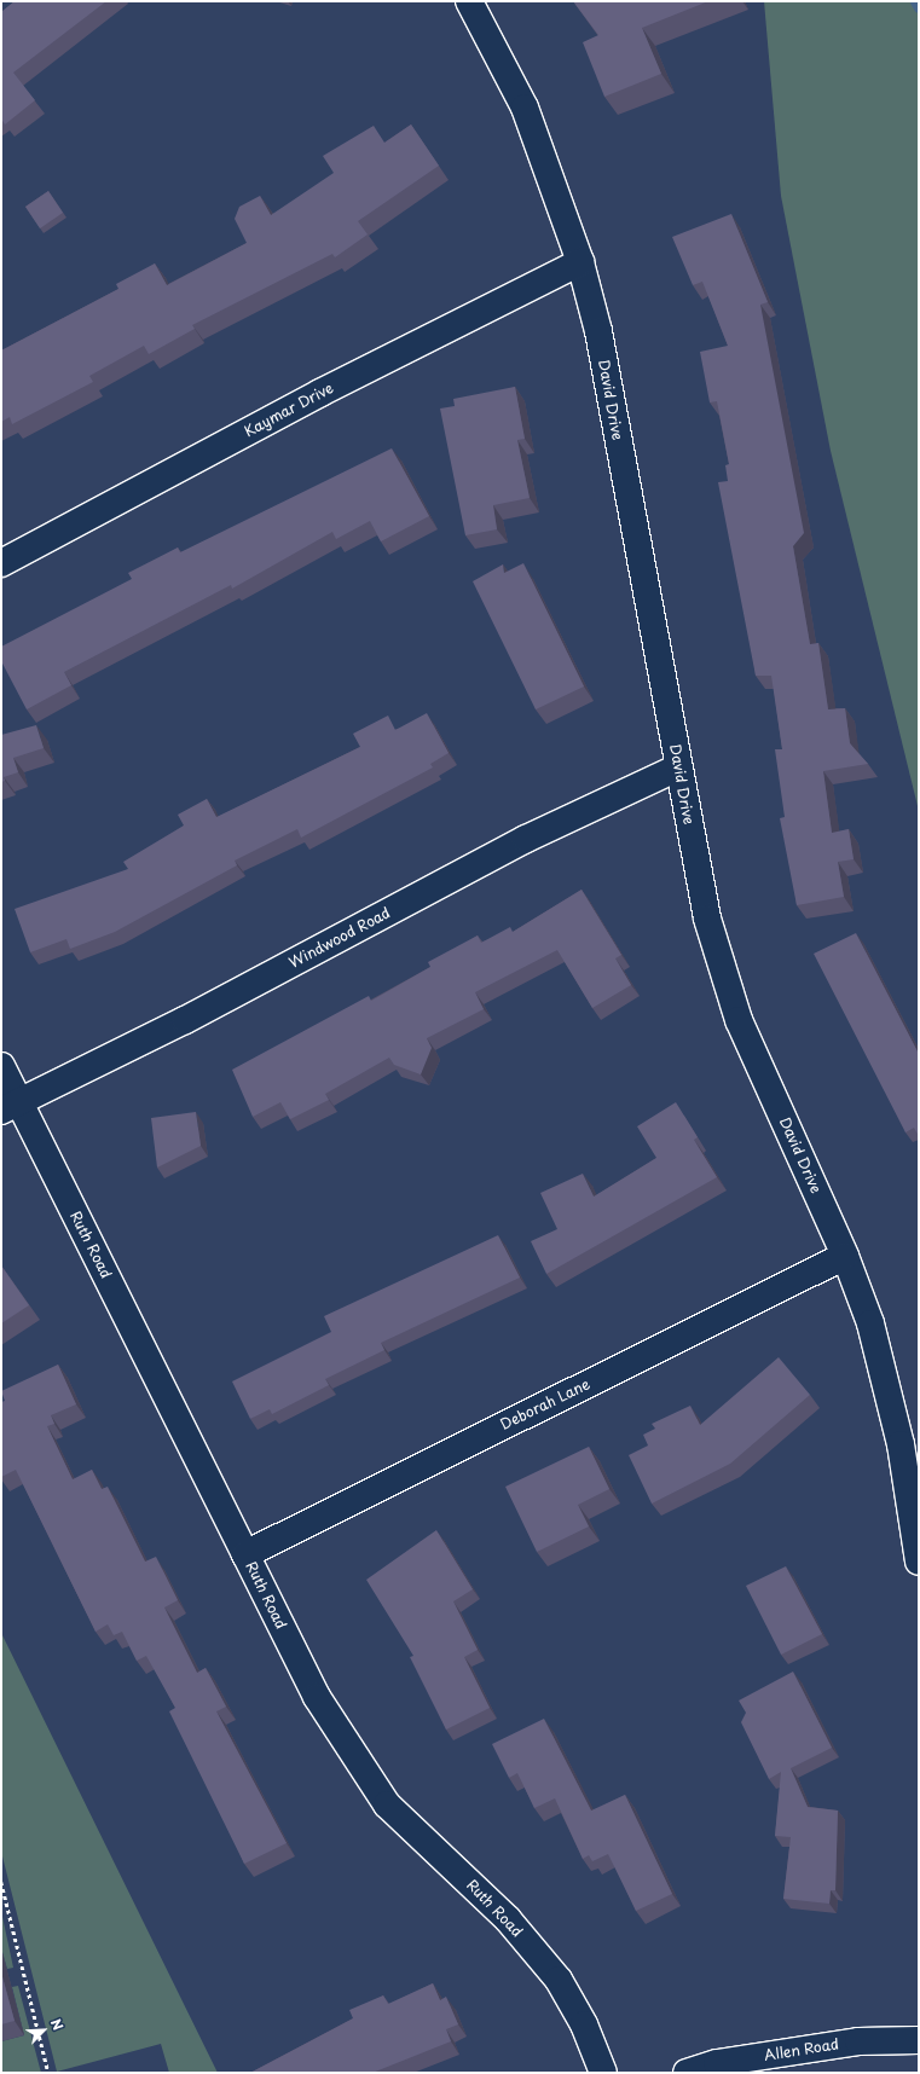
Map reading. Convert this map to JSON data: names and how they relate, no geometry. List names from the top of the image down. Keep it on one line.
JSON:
{"streets":{"street":["David Drive","Kaymar Drive","Windwood Road","Ruth Road","Deborah Lane","Allen Road"]},"crossings":[["David Drive","Kaymar Drive"],["David Drive","Windwood Road"],["David Drive","Deborah Lane"],["Windwood Road","Ruth Road"],["Ruth Road","Deborah Lane"]],"north":"top right"}
